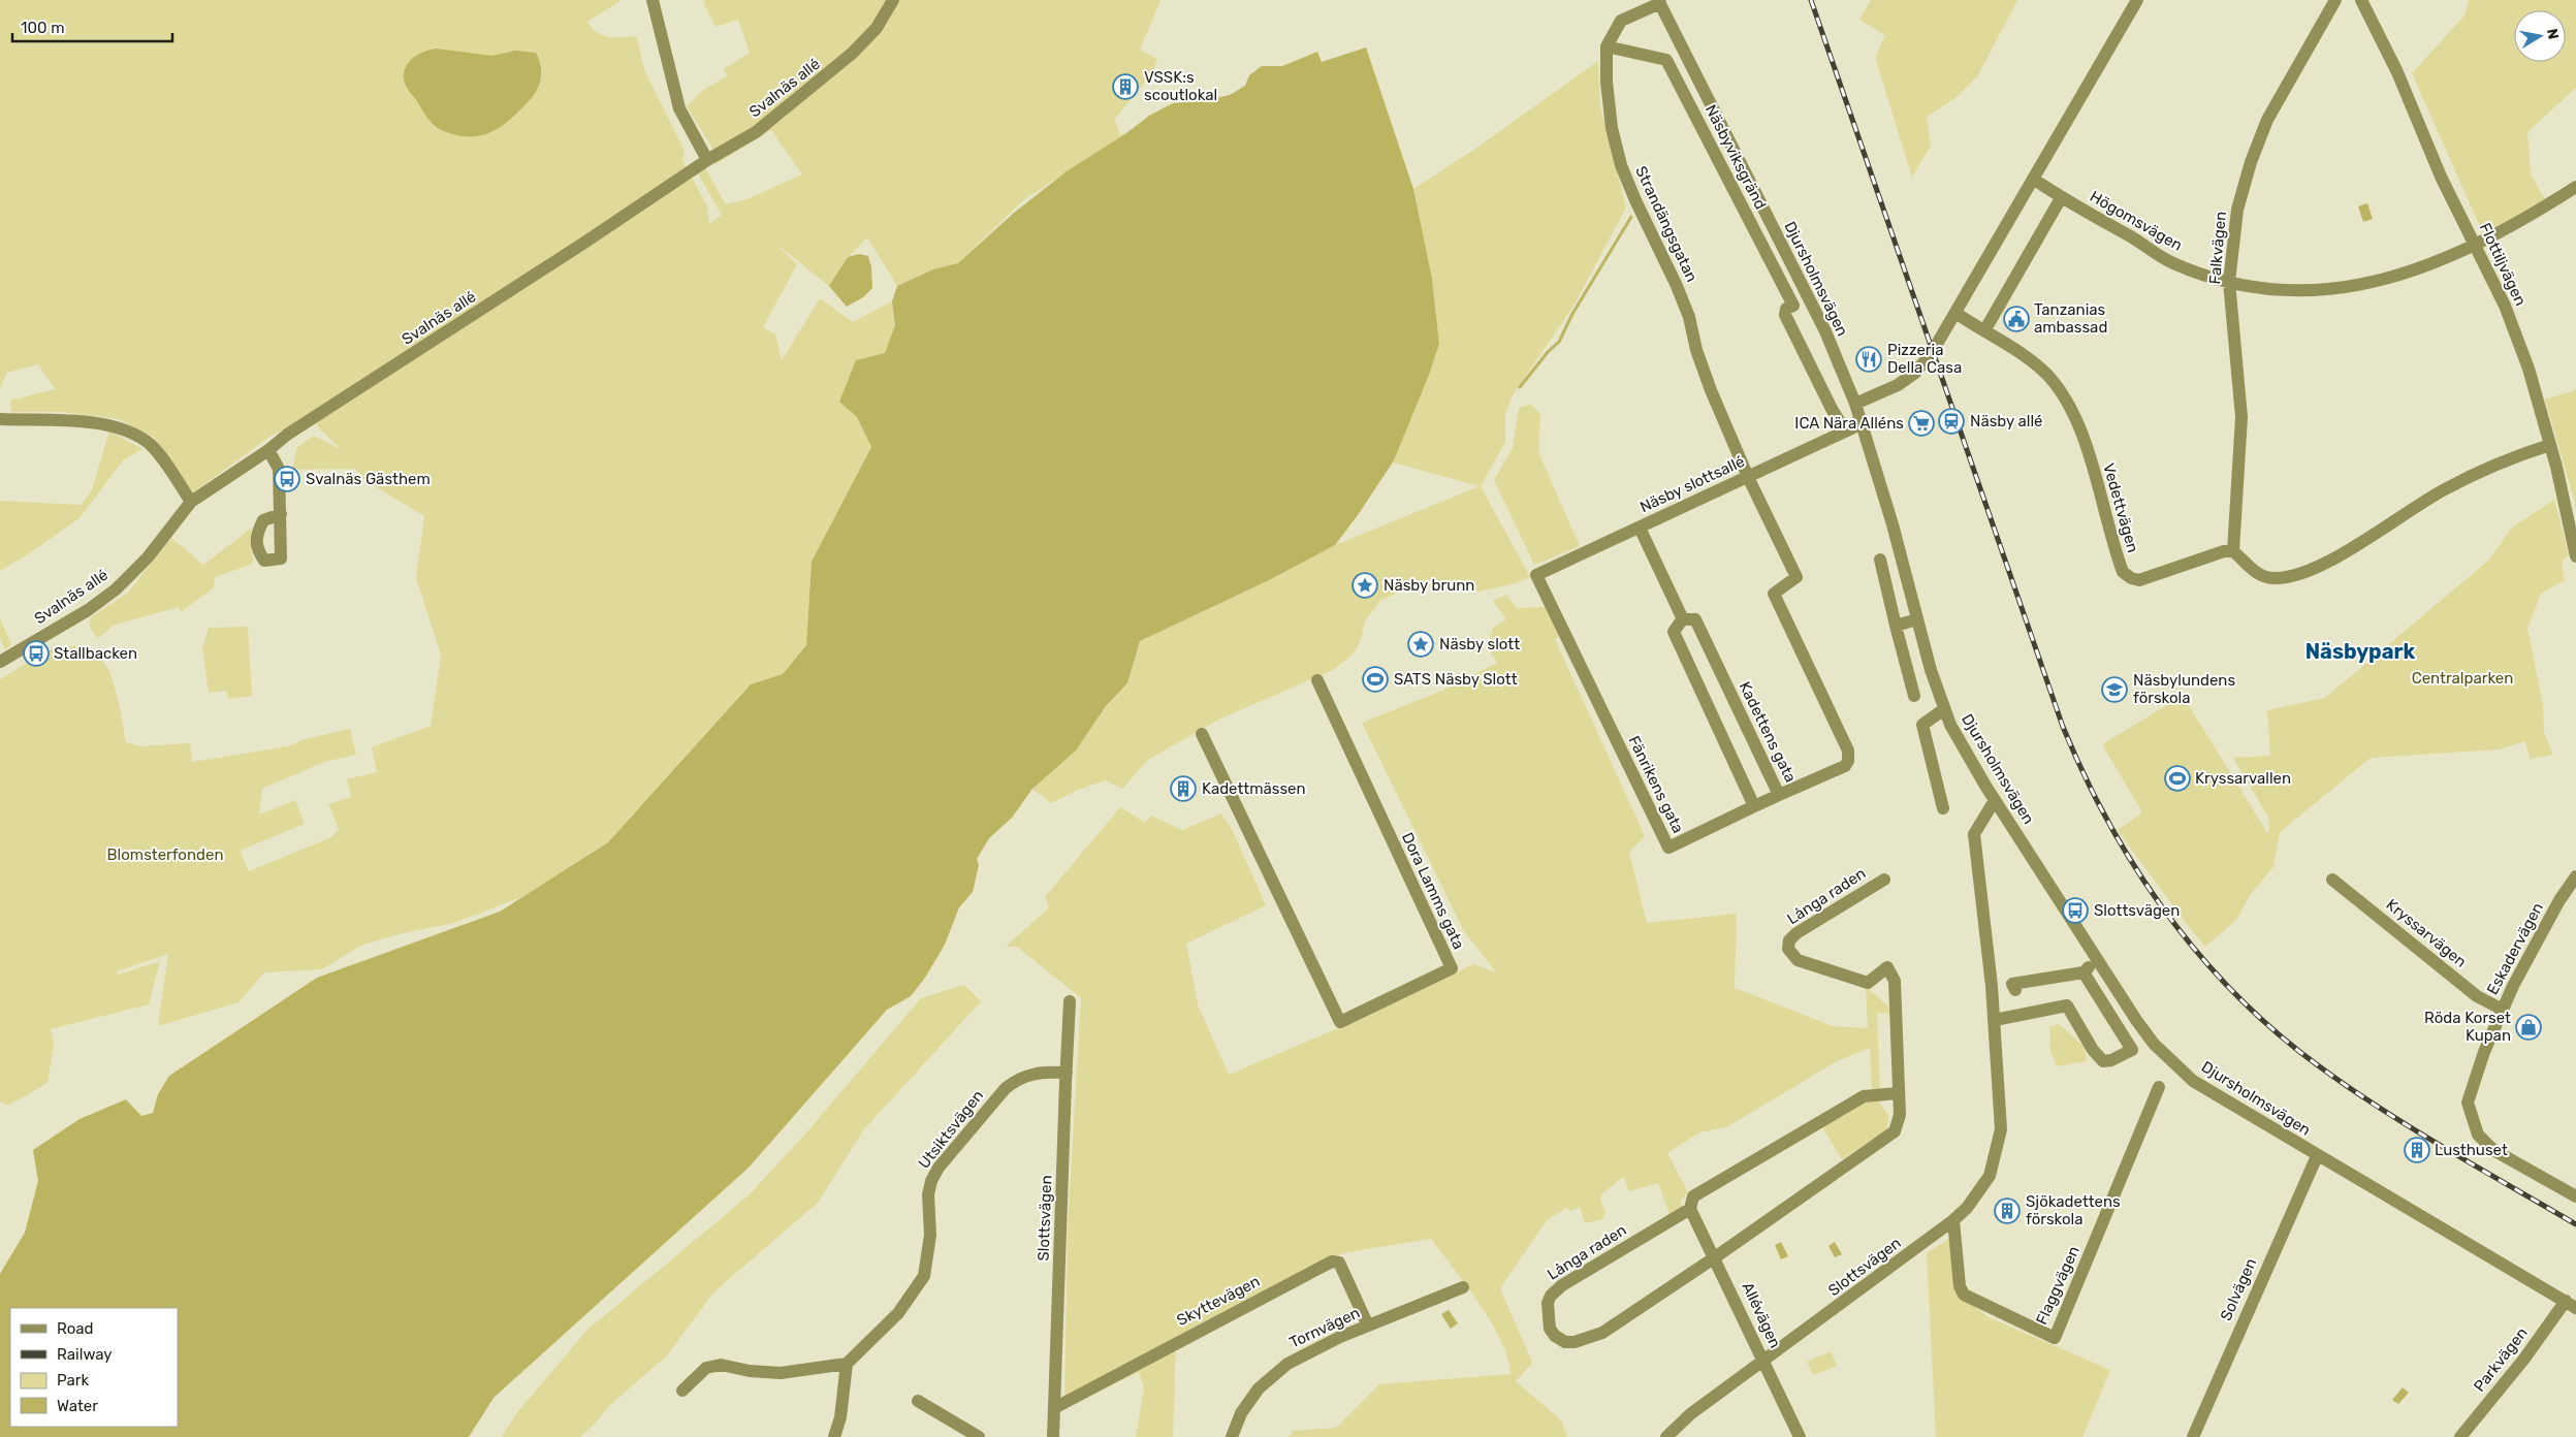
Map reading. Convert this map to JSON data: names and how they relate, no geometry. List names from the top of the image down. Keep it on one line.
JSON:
{"streets":{"street":["Svalnäs allé","Näsbyviksgränd","Högomsvägen","Strandängsgatan","Falkvägen","Flottiljvägen","Djursholmsvägen","Näsby slottsallé","Vedettvägen","Kadettens gata","Fänrikens gata","Dora Lamms gata","Långa raden","Kryssarvägen","Eskadervägen","Utsiktsvägen","Slottsvägen","Flaggvägen","Solvägen","Skyttevägen","Allévägen","Tornvägen","Parkvägen"]},"crossings":[["Näsbyviksgränd","Strandängsgatan"],["Näsbyviksgränd","Näsby slottsallé"],["Högomsvägen","Falkvägen"],["Högomsvägen","Flottiljvägen"],["Strandängsgatan","Djursholmsvägen"],["Strandängsgatan","Näsby slottsallé"],["Strandängsgatan","Kadettens gata"],["Falkvägen","Vedettvägen"],["Djursholmsvägen","Näsby slottsallé"],["Djursholmsvägen","Slottsvägen"],["Djursholmsvägen","Solvägen"],["Djursholmsvägen","Parkvägen"],["Näsby slottsallé","Kadettens gata"],["Näsby slottsallé","Fänrikens gata"],["Långa raden","Allévägen"],["Kryssarvägen","Eskadervägen"],["Utsiktsvägen","Slottsvägen"],["Slottsvägen","Flaggvägen"],["Slottsvägen","Skyttevägen"],["Slottsvägen","Allévägen"],["Skyttevägen","Tornvägen"]],"districts":["Näsbypark"],"parks":["Centralparken","Blomsterfonden"],"places":{"building":["VSSK:s scoutlokal","Kadettmässen","Lusthuset","Sjökadettens förskola"],"public building":["Tanzanias ambassad"],"restaurant":["Pizzeria Della Casa"],"station":["Näsby allé"],"supermarket":["ICA Nära Alléns"],"bus stop":["Svalnäs Gästhem","Stallbacken","Slottsvägen"],"place":["Näsby brunn","Näsby slott"],"sports":["SATS Näsby Slott","Kryssarvallen"],"school or university":["Näsbylundens förskola"],"shop":["Röda Korset Kupan"]},"legend":["Road","Railway","Park","Water"],"scale_bar":"100 m","north":"right"}
